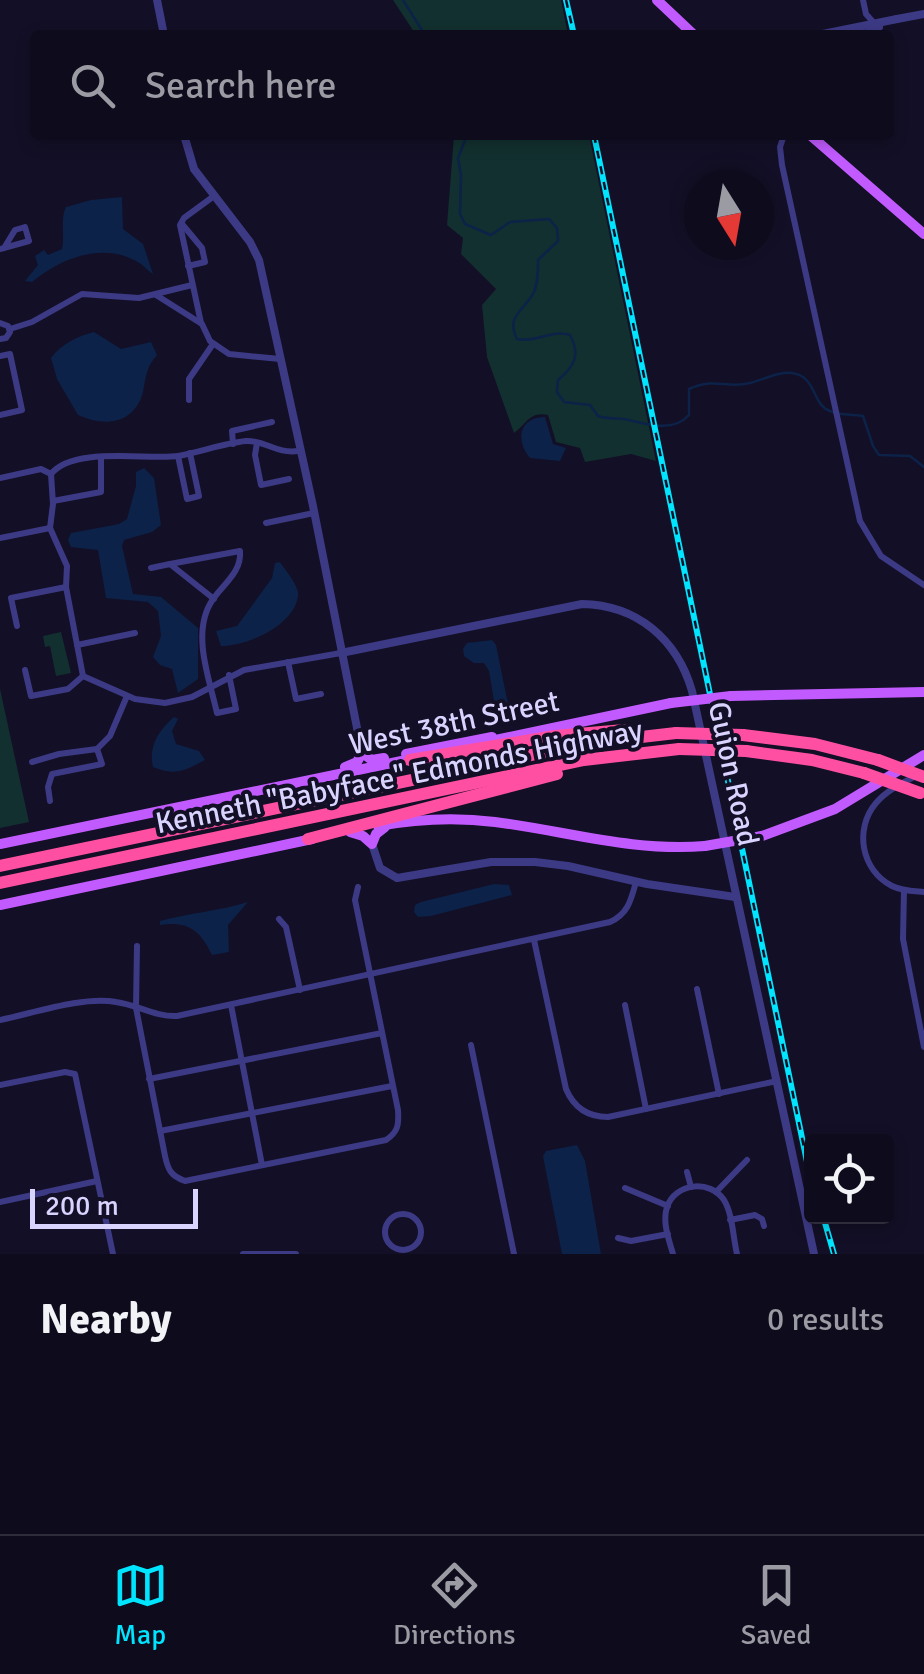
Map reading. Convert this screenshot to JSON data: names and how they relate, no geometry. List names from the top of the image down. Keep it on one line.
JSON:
{"streets":{"highway":["Kenneth \"Babyface\" Edmonds Highway"],"main road":["West 38th Street"],"street":["Guion Road"]},"scale_bar":"200 m","north":"bottom","page":{"search":"Search here","scale":"200 m","heading":["Nearby","0 results"],"nav":["Map","Directions","Saved"]}}
